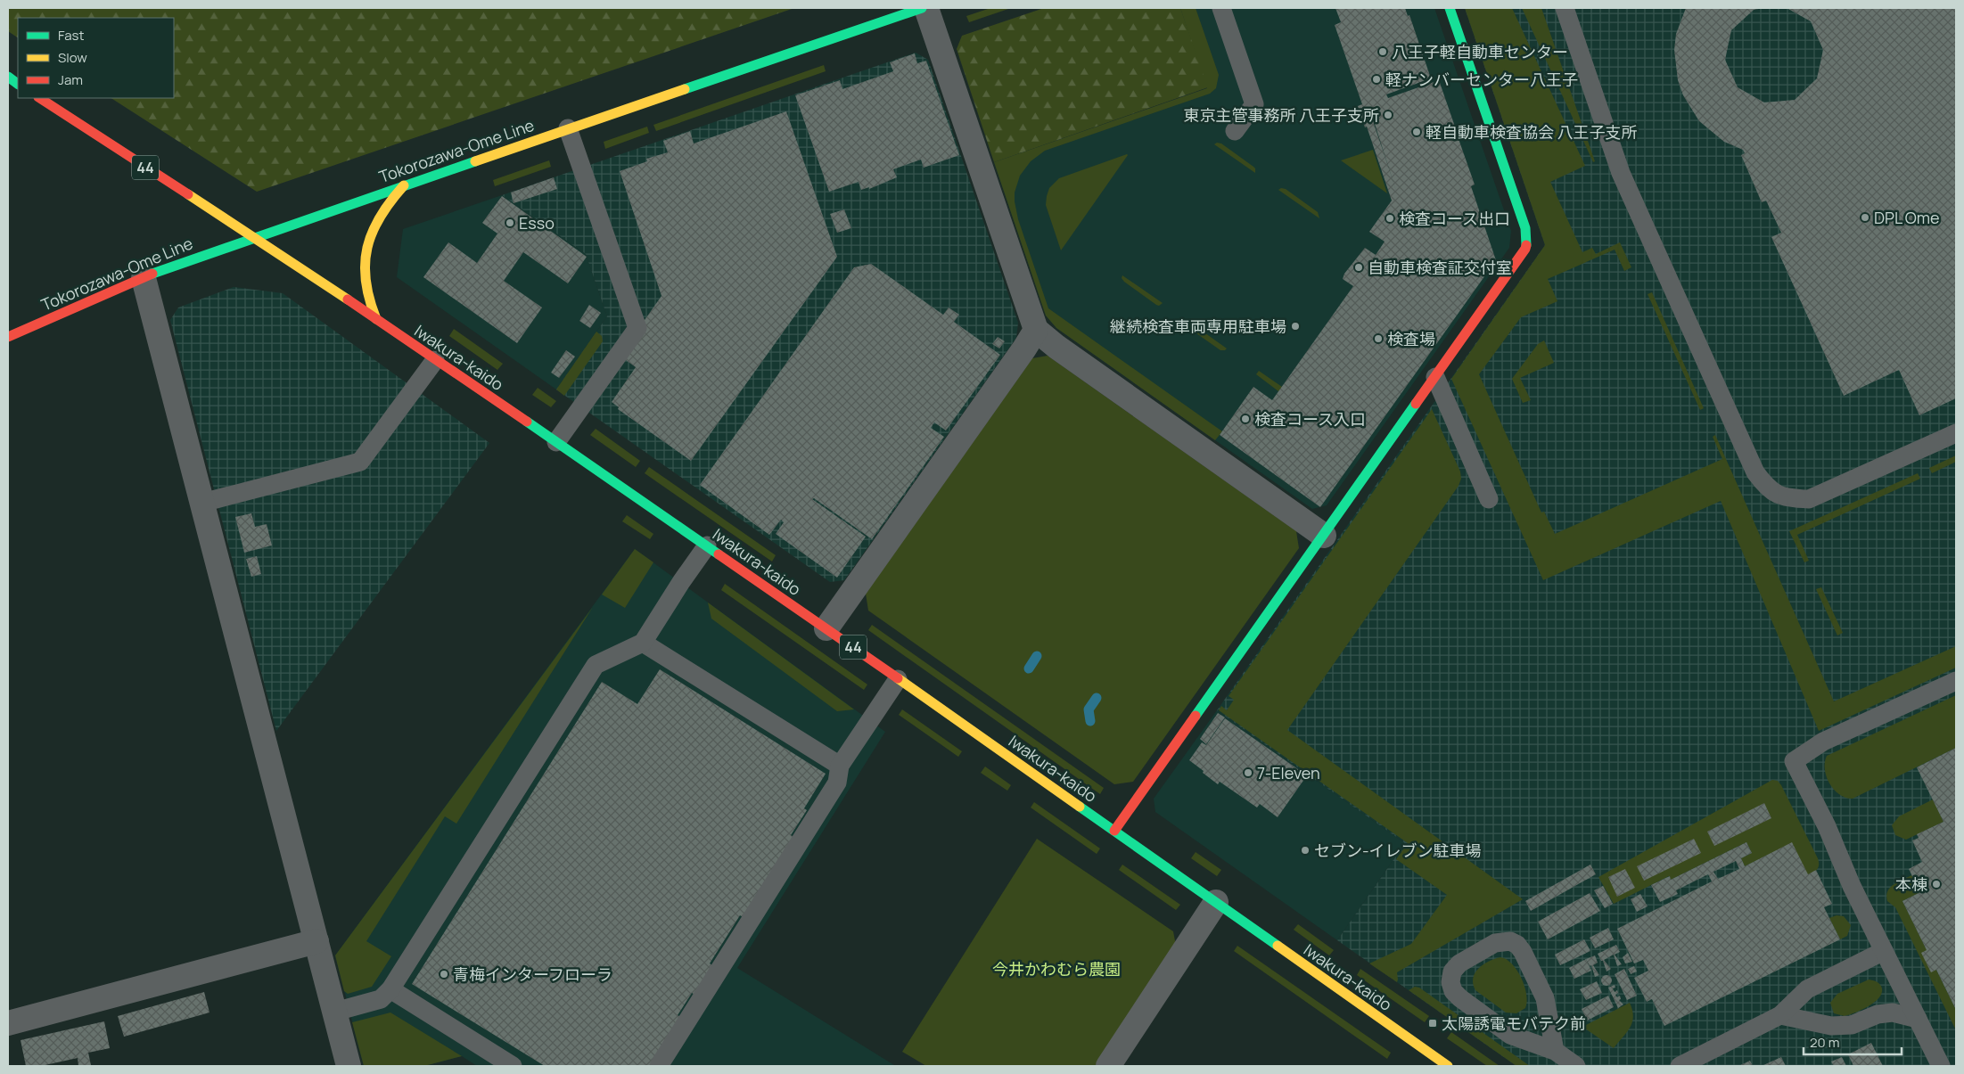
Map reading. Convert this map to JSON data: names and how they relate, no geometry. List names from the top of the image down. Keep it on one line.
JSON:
{"streets":{"main road":["Tokorozawa-Ome Line","44","Iwakura-kaido"]},"crossings":[["Tokorozawa-Ome Line","Iwakura-kaido"]],"parks":["今井かわむら農園"],"places":{"other":["八王子軽自動車センター","軽ナンバーセンター八王子","東京主管事務所 八王子支所","軽自動車検査協会 八王子支所","DPL Ome","検査コース出口","Esso","自動車検査証交付室","継続検査車両専用駐車場","検査場","検査コース入口","7-Eleven","セブン-イレブン駐車場","本棟","青梅インターフローラ"],"transit":["太陽誘電モバテク前"]},"legend":["Fast","Slow","Jam"],"scale_bar":"20 m"}
